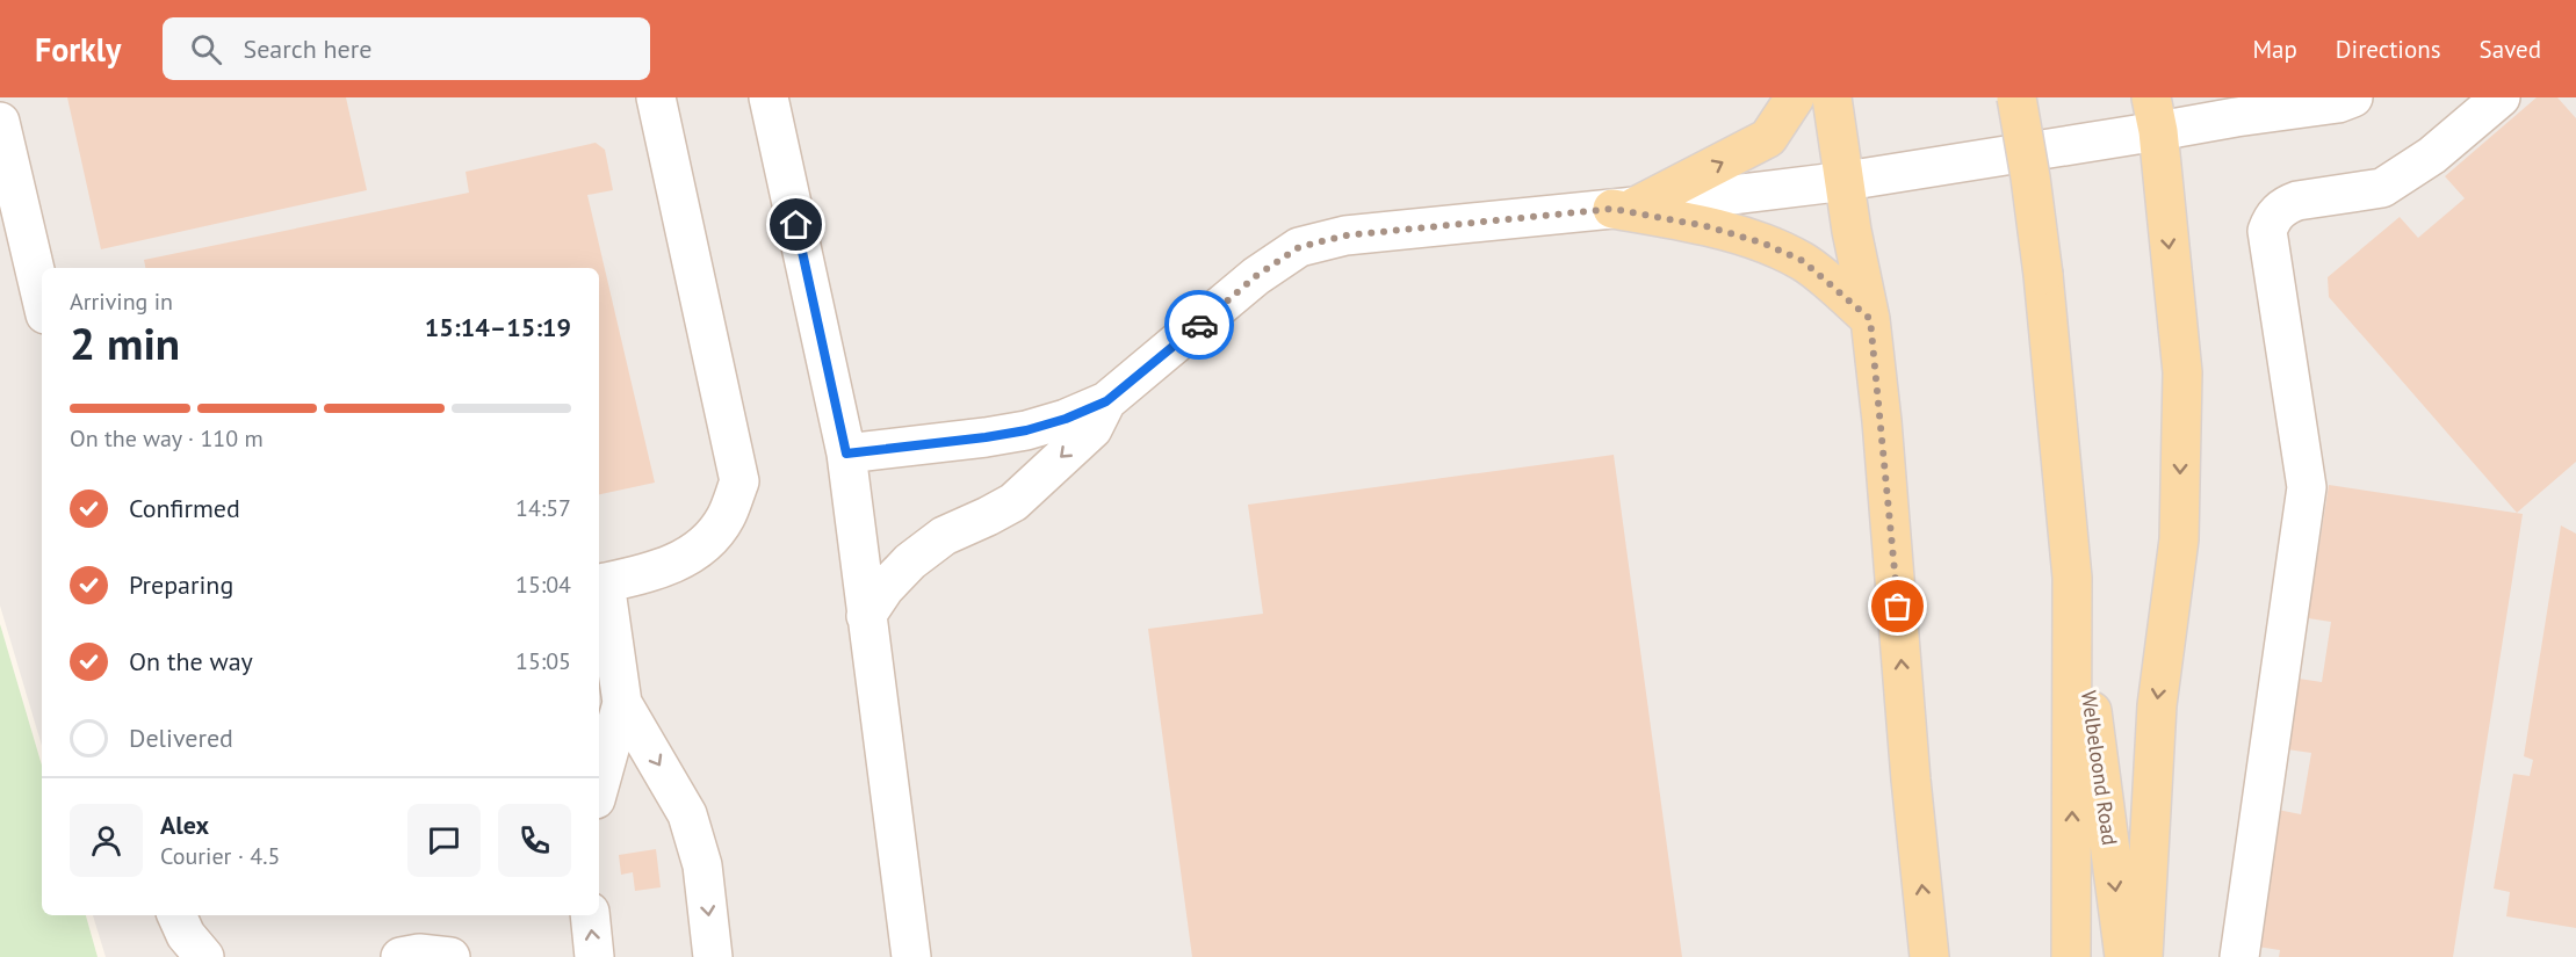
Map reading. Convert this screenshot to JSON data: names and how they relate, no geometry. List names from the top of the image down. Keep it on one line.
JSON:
{"streets":{"main road":["Welbeloond Road"]},"page":{"header":"Forkly","search":"Search here","nav":["Map","Directions","Saved"],"heading":["2 min","Arriving in","15:14–15:19"],"panel":["Alex","Courier · 4.5"],"bar":"On the way · 110 m","list":[["Confirmed","14:57"],["Preparing","15:04"],["On the way","15:05"],"Delivered"]}}
